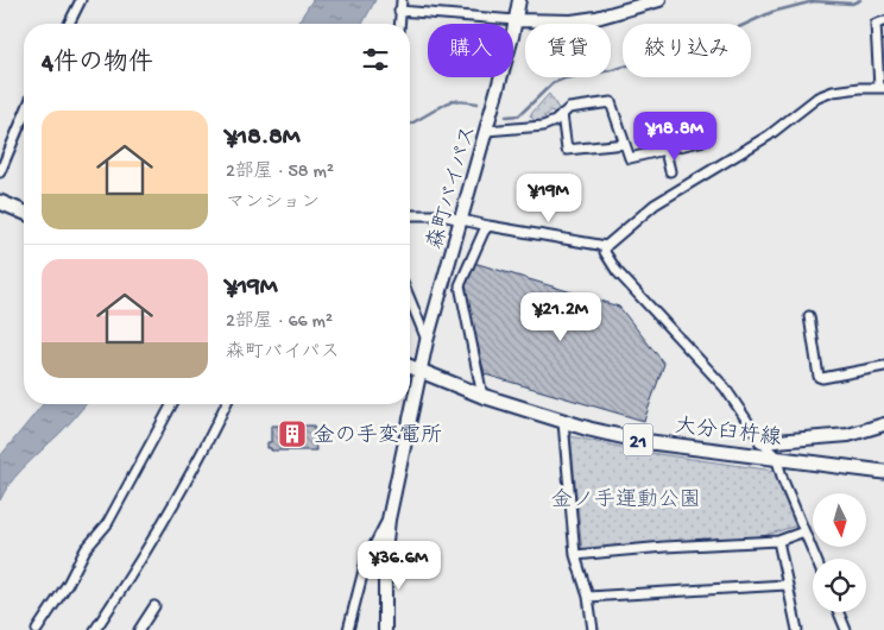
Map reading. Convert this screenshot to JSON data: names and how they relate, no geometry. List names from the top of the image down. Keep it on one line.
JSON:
{"streets":{"main road":["森町バイパス","大分臼杵線","21"]},"crossings":[["森町バイパス","大分臼杵線"]],"parks":["金ノ手運動公園"],"places":{"building":["金の手変電所"]},"north":"bottom","page":{"chip":["購入","賃貸","絞り込み"],"heading":"4件の物件","list":[{"name":"¥18.8M","note":"2部屋 · 58 m² · マンション"},{"name":"¥19M","note":"2部屋 · 66 m² · 森町バイパス"}],"price":["¥18.8M","¥19M","¥21.2M","¥36.6M"]}}
